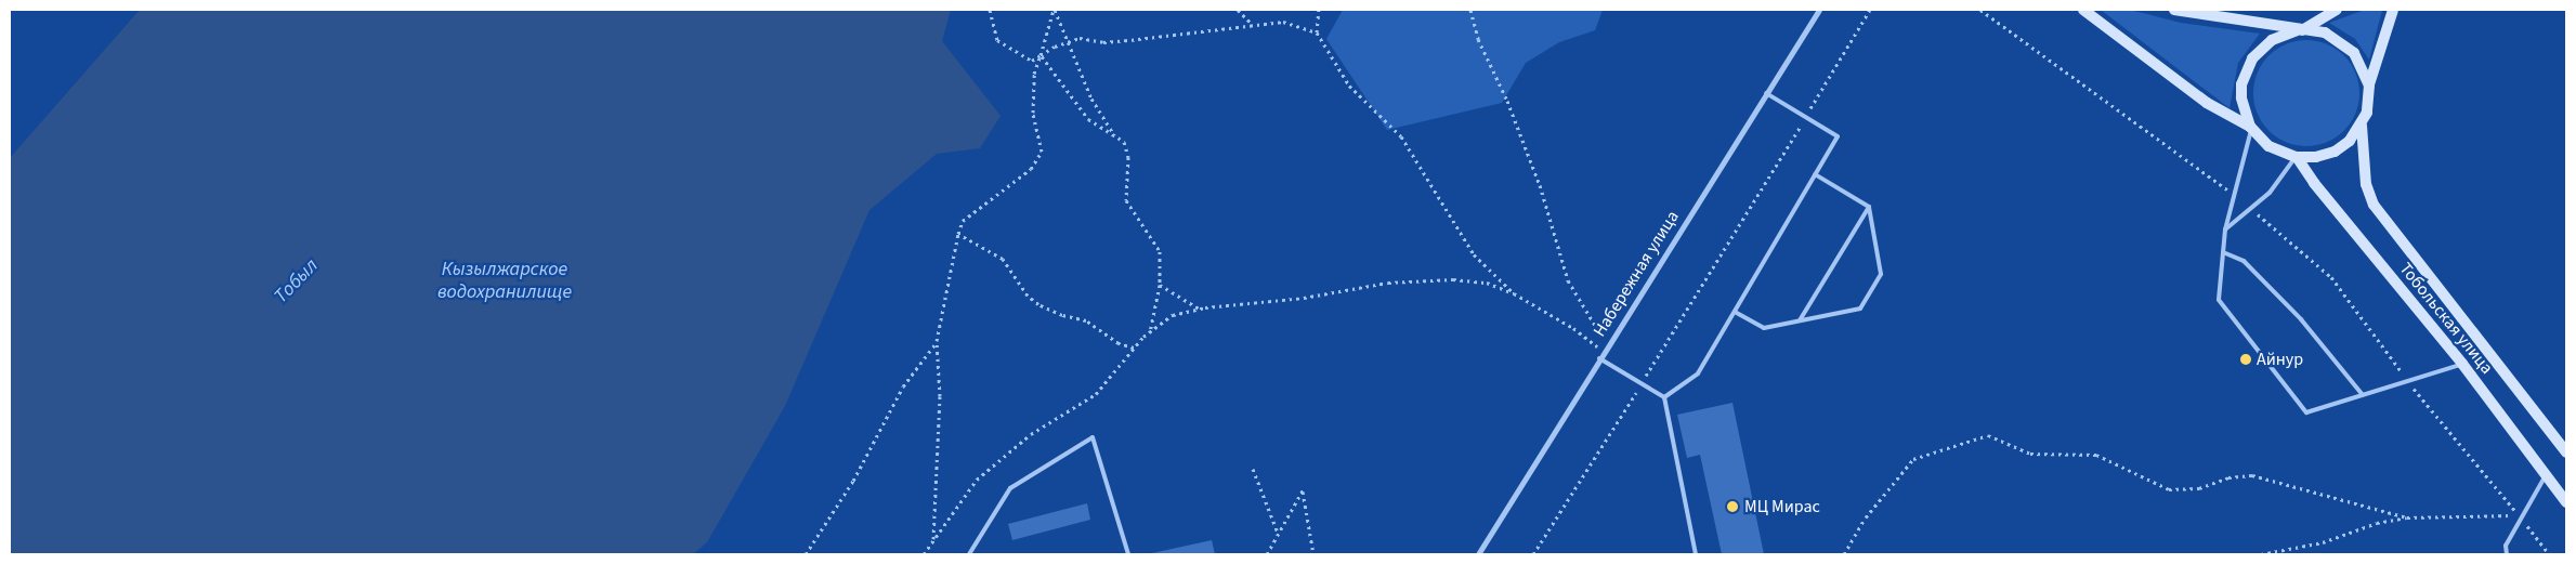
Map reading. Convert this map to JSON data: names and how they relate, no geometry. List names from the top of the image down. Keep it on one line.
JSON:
{"streets":{"street":["Набережная улица","Тобольская улица"]},"water":["Кызылжарское водохранилище","Тобыл"],"places":["Айнур","МЦ Мирас"]}
